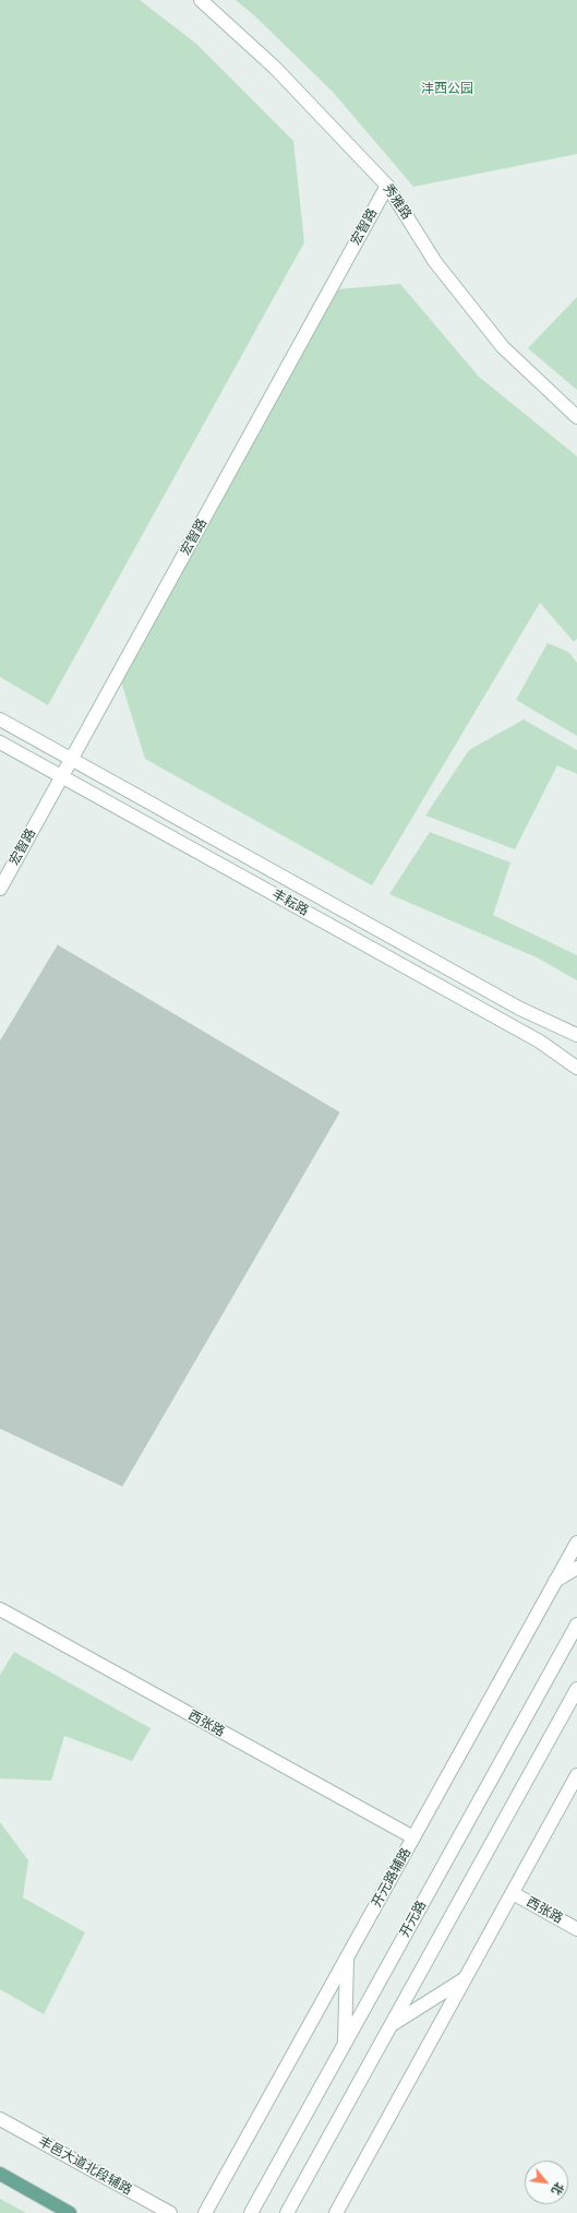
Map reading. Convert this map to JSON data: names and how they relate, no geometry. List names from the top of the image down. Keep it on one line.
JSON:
{"streets":{"street":["秀雅路","宏智路","丰耘路","西张路","开元路辅路","开元路","丰邑大道北段辅路"]},"crossings":[["秀雅路","宏智路"],["宏智路","丰耘路"],["西张路","开元路辅路"]],"parks":["沣西公园"],"north":"bottom right"}
